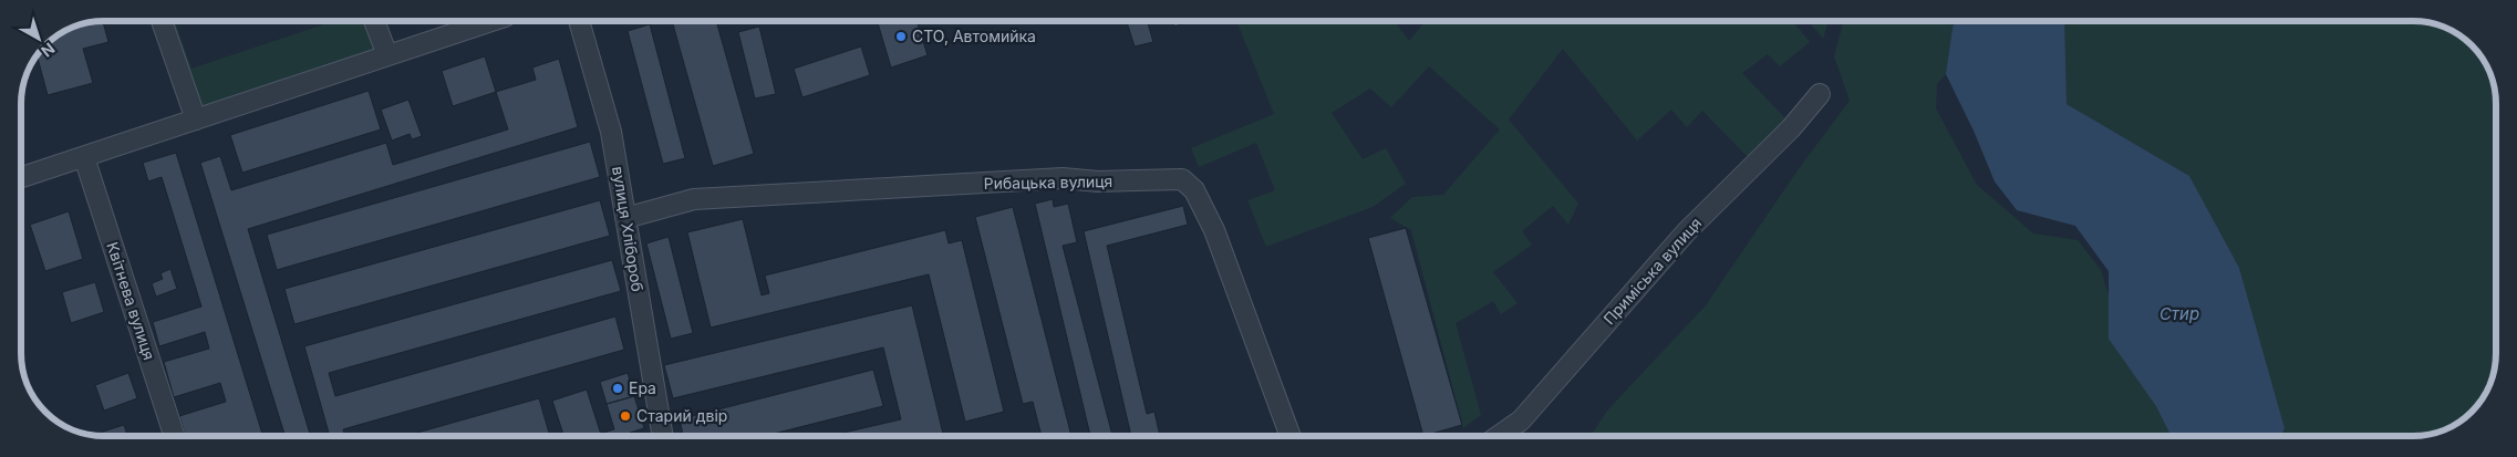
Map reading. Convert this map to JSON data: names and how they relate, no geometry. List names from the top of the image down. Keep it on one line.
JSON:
{"streets":{"street":["Рибацька вулиця","вулиця Хлібороб","Приміська вулиця","Квітнева вулиця"]},"crossings":[["Рибацька вулиця","вулиця Хлібороб"]],"water":["Стир"],"places":["СТО, Автомийка","Ера","Старий двір"],"north":"bottom right"}
